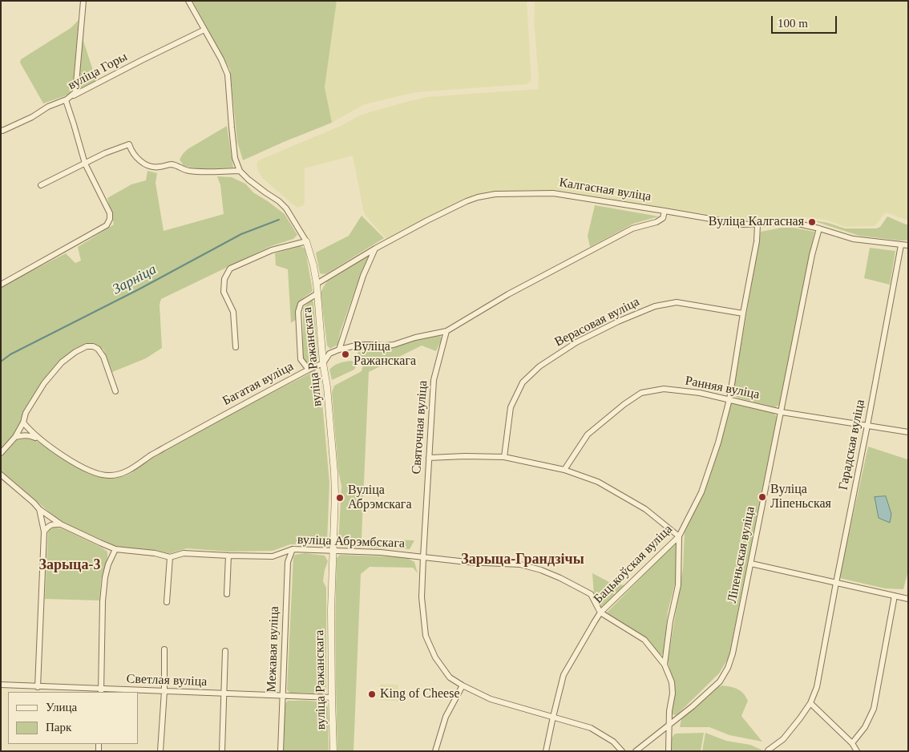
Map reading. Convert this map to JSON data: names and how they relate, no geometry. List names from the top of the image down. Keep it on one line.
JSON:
{"streets":{"street":["вуліца Горы","Калгасная вуліца","Верасовая вуліца","вуліца Ражанскага","Багатая вуліца","Ранняя вуліца","Святочная вуліца","Гарадская вуліца","вуліца Абрэмбскага","Ліпеньская вуліца","Бацькоўская вуліца","Межавая вуліца","Светлая вуліца"]},"crossings":[["Калгасная вуліца","вуліца Ражанскага"],["Калгасная вуліца","Гарадская вуліца"],["Калгасная вуліца","Ліпеньская вуліца"],["Калгасная вуліца","Бацькоўская вуліца"],["Верасовая вуліца","Бацькоўская вуліца"],["вуліца Ражанскага","Багатая вуліца"],["вуліца Ражанскага","вуліца Абрэмбскага"],["вуліца Ражанскага","Светлая вуліца"],["Багатая вуліца","Святочная вуліца"],["Ранняя вуліца","Гарадская вуліца"],["Ранняя вуліца","Ліпеньская вуліца"],["Ранняя вуліца","Бацькоўская вуліца"],["Святочная вуліца","вуліца Абрэмбскага"],["Святочная вуліца","Бацькоўская вуліца"],["вуліца Абрэмбскага","Бацькоўская вуліца"],["вуліца Абрэмбскага","Межавая вуліца"],["Межавая вуліца","Светлая вуліца"]],"districts":["Зарыца-Грандзічы","Зарыца-3"],"water":["Зарніца"],"places":["Вуліца Калгасная","Вуліца Ражанскага","Вуліца Ліпеньская","Вуліца Абрэмскага","King of Cheese"],"legend":["Улица","Парк"],"scale_bar":"100 m"}
